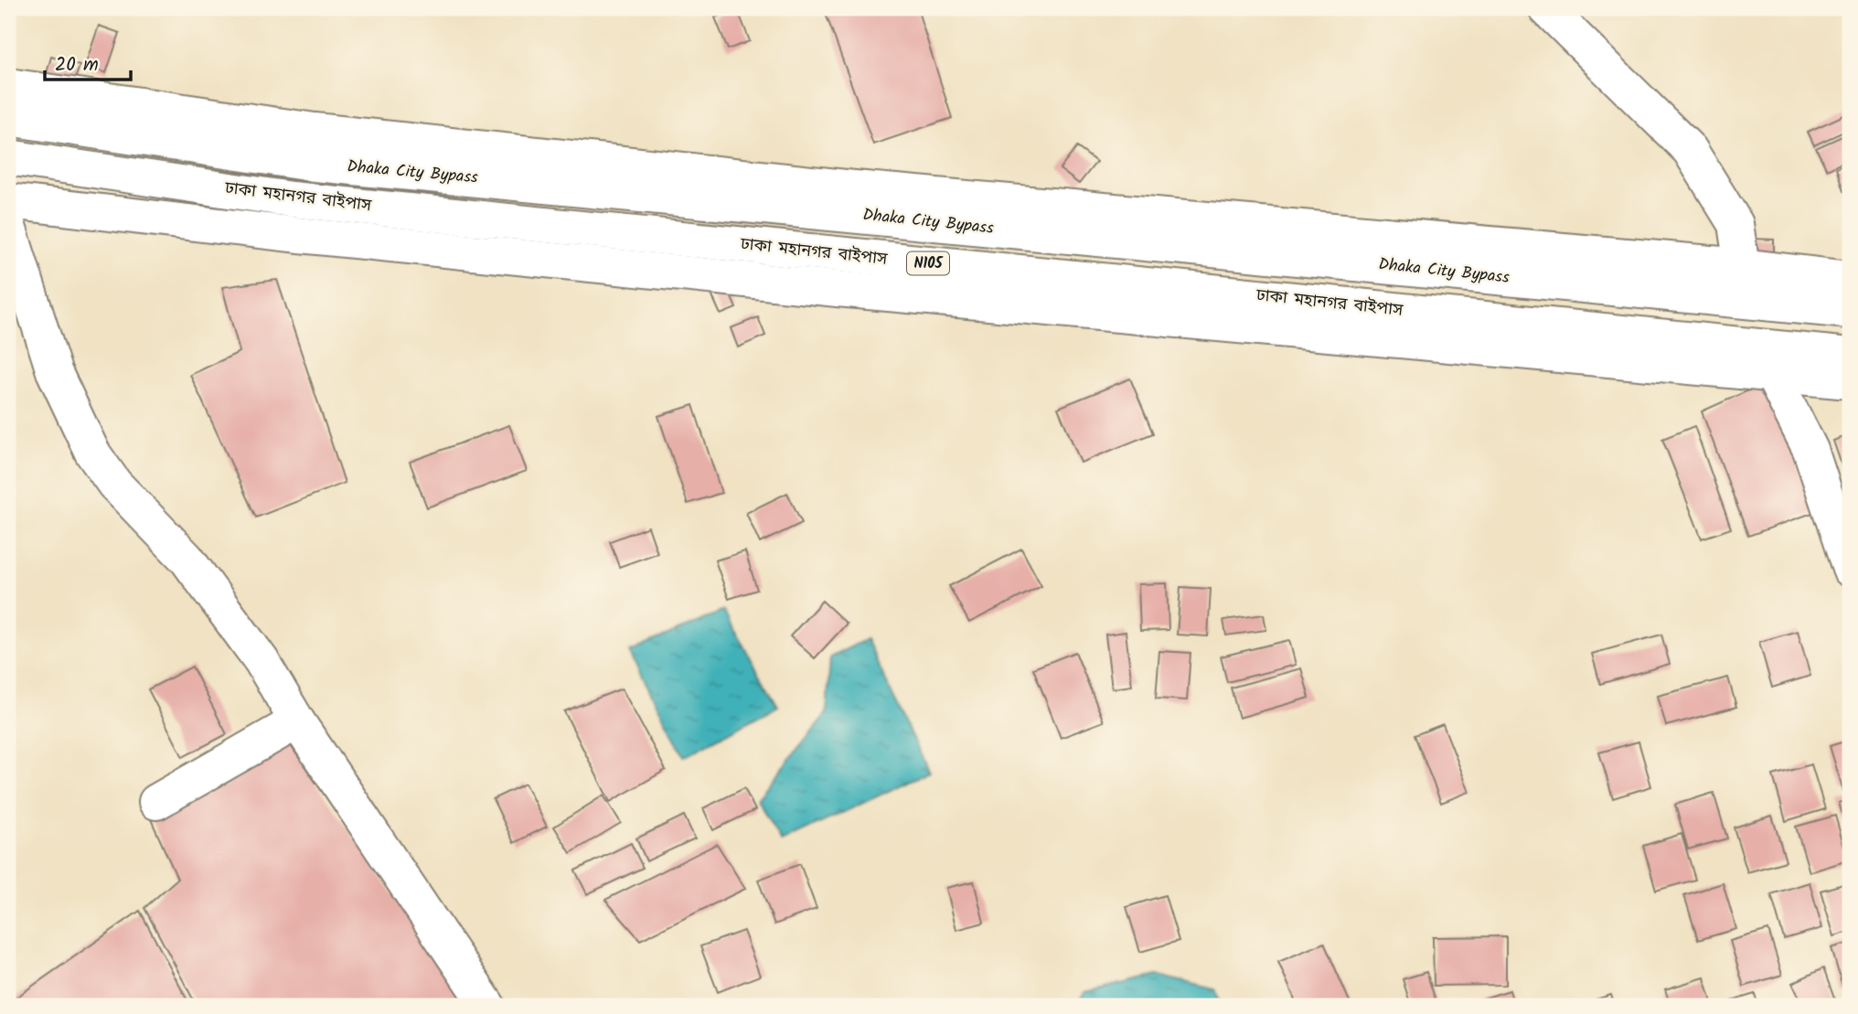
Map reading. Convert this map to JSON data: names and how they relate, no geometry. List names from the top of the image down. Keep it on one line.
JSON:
{"streets":{"main road":["Dhaka City Bypass","ঢাকা মহানগর বাইপাস","N105"]},"scale_bar":"20 m"}
